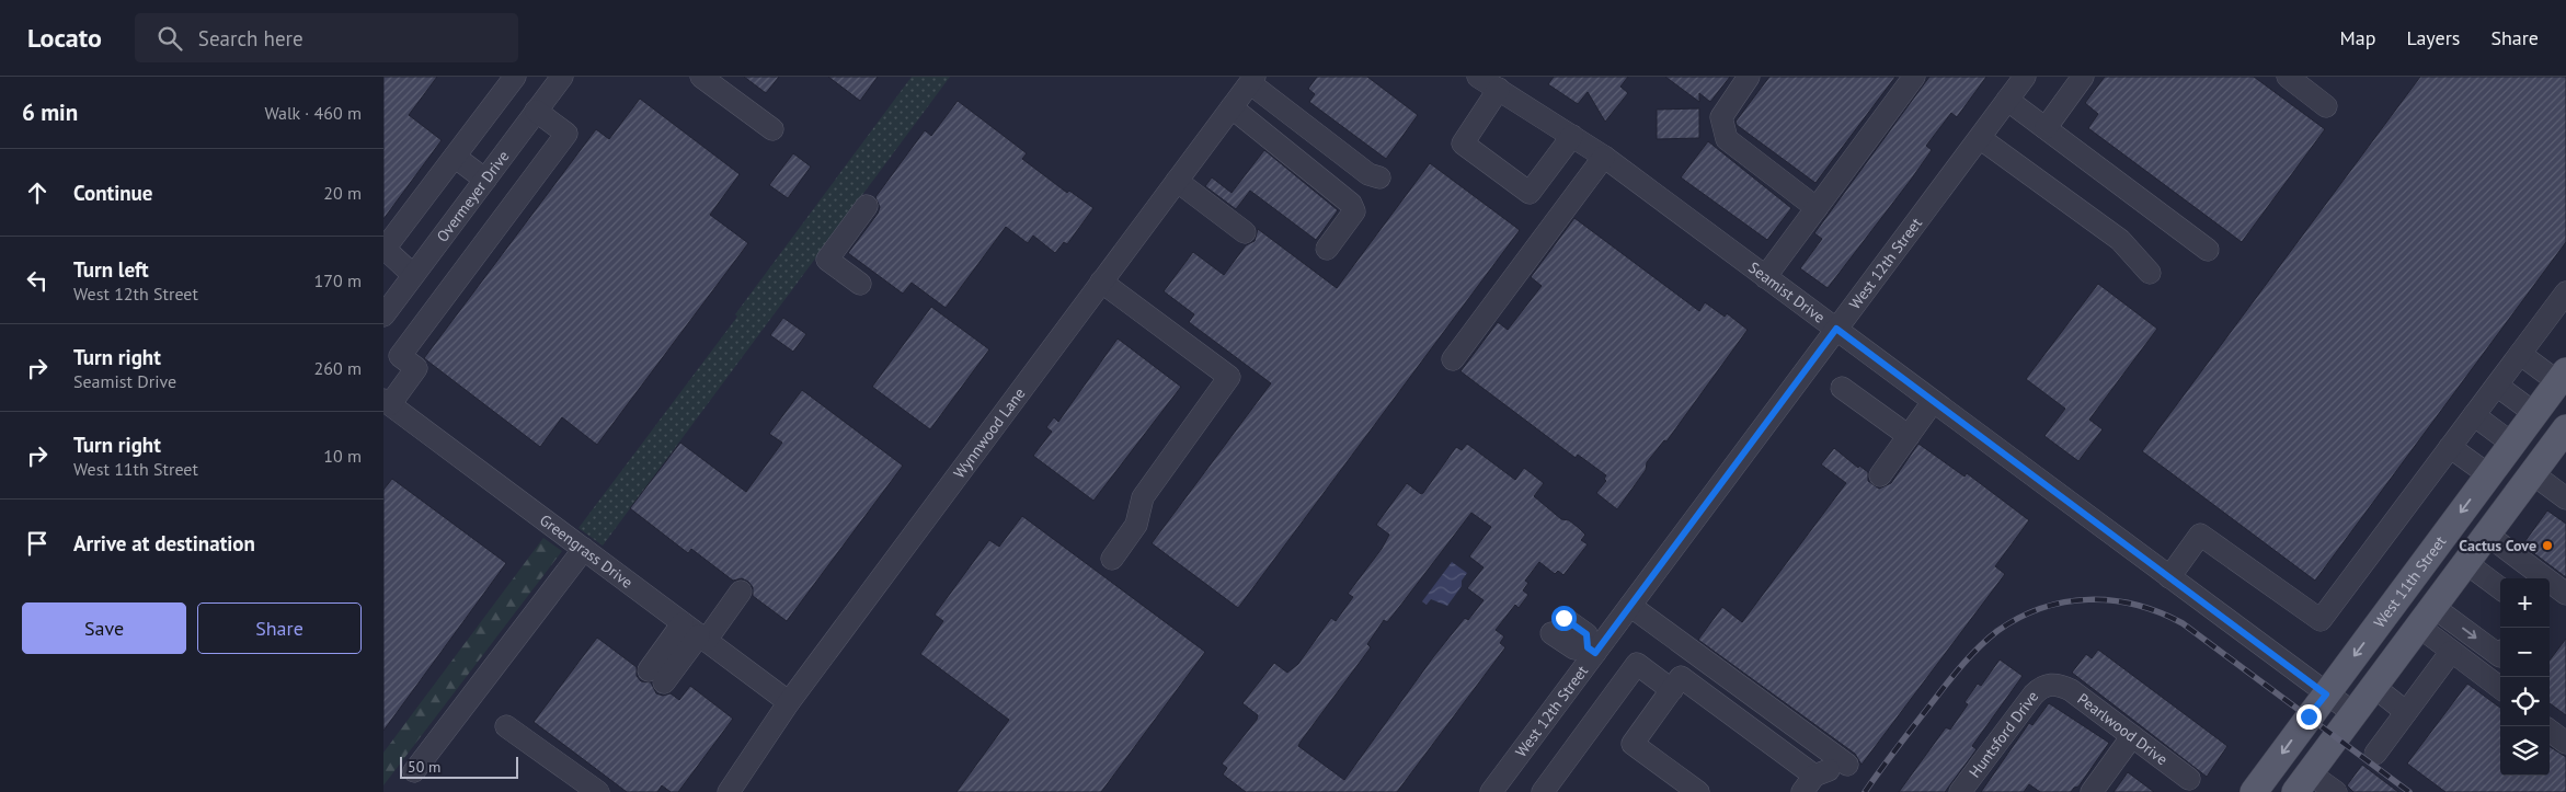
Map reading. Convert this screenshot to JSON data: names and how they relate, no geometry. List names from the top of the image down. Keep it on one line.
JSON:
{"streets":{"main road":["West 11th Street"],"street":["Overmeyer Drive","West 12th Street","Seamist Drive","Wynnwood Lane","Greengrass Drive","Pearlwood Drive","Huntsford Drive"]},"crossings":[["West 12th Street","Seamist Drive"],["Seamist Drive","West 11th Street"],["Wynnwood Lane","Greengrass Drive"],["Pearlwood Drive","Huntsford Drive"]],"places":["Cactus Cove"],"scale_bar":"50 m","page":{"header":"Locato","search":"Search here","nav":["Map","Layers","Share"],"heading":["6 min","Walk · 460 m"],"list":[["Continue","20 m"],["Turn left","West 12th Street","170 m"],["Turn right","Seamist Drive","260 m"],["Turn right","West 11th Street","10 m"],"Arrive at destination"],"map_buttons":["+","−"],"buttons":["Save","Share"],"scale":"50 m"}}
